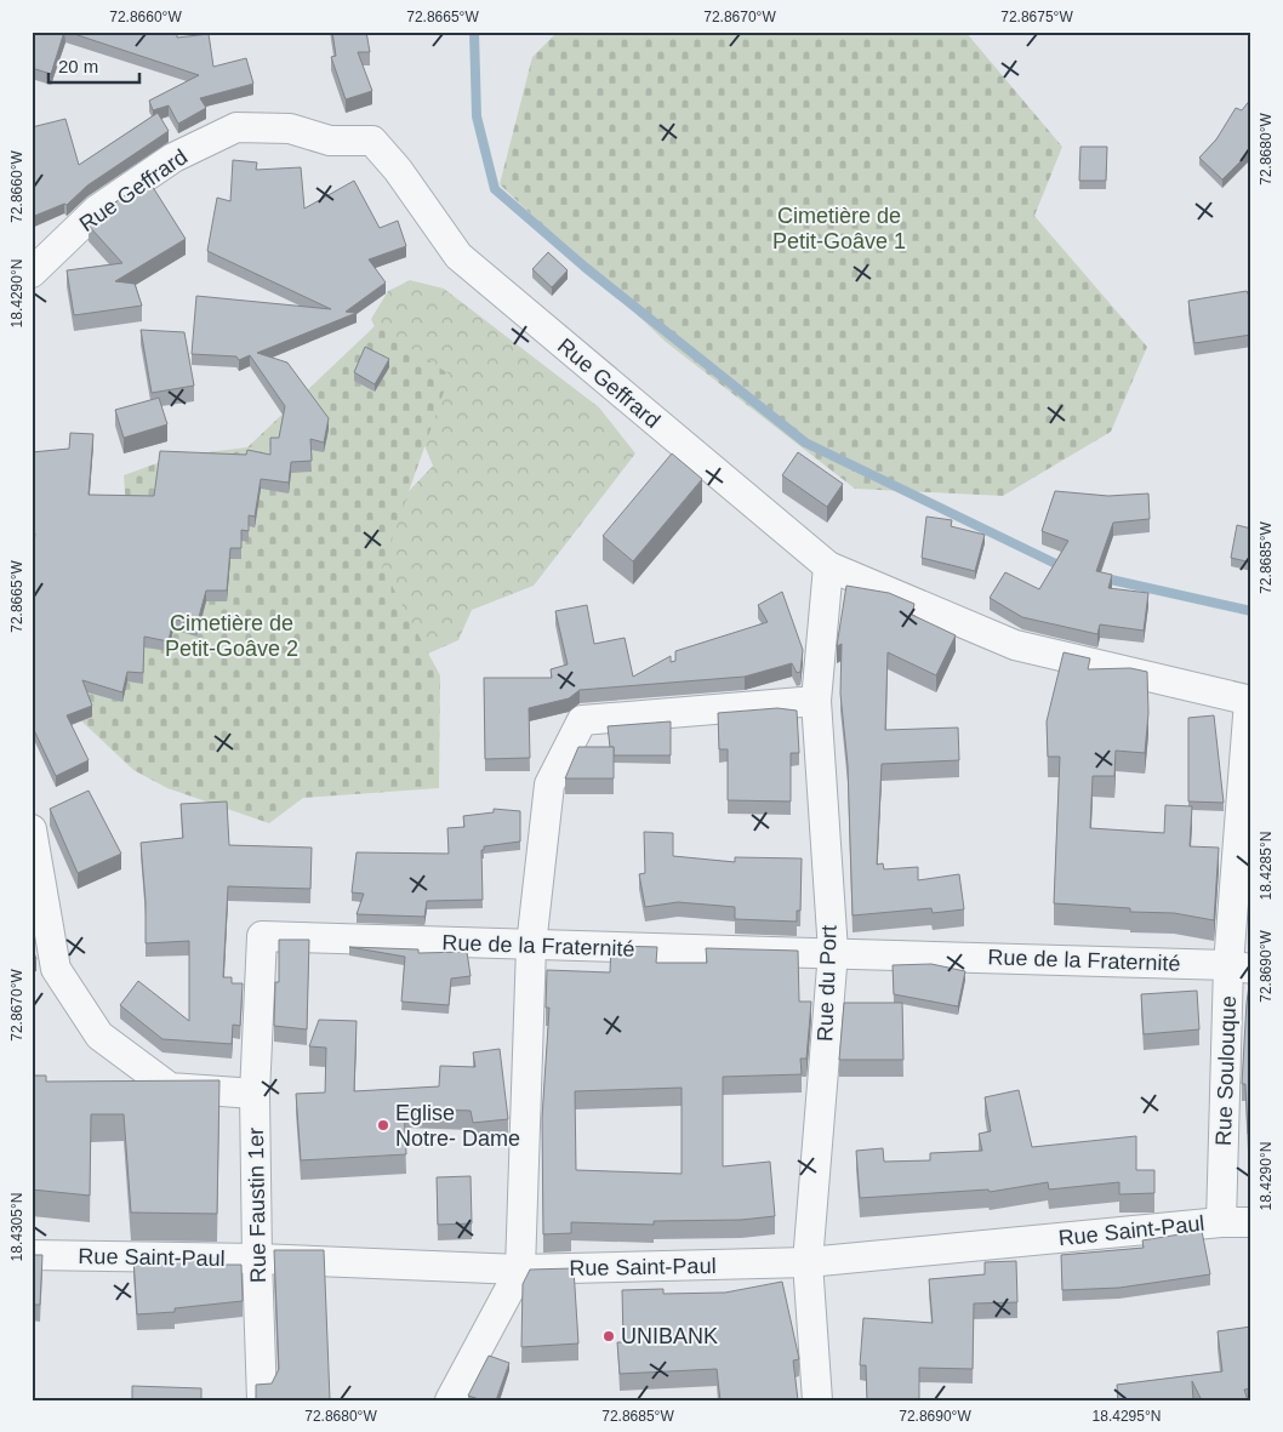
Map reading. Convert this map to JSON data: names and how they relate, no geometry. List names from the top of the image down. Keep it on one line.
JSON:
{"streets":{"street":["Rue Geffrard","Rue de la Fraternité","Rue du Port","Rue Soulouque","Rue Faustin 1er","Rue Saint-Paul"]},"crossings":[["Rue Geffrard","Rue du Port"],["Rue Geffrard","Rue Soulouque"],["Rue de la Fraternité","Rue du Port"],["Rue de la Fraternité","Rue Soulouque"],["Rue de la Fraternité","Rue Faustin 1er"],["Rue du Port","Rue Saint-Paul"],["Rue Soulouque","Rue Saint-Paul"],["Rue Faustin 1er","Rue Saint-Paul"]],"parks":["Cimetière de Petit-Goâve 1","Cimetière de Petit-Goâve 2"],"places":["Eglise Notre- Dame","UNIBANK"],"scale_bar":"20 m","coordinates":["72.8660°W","72.8665°W","72.8670°W","72.8675°W","72.8680°W","18.4290°N","72.8685°W","18.4285°N","72.8690°W","18.4305°N","18.4295°N"]}
